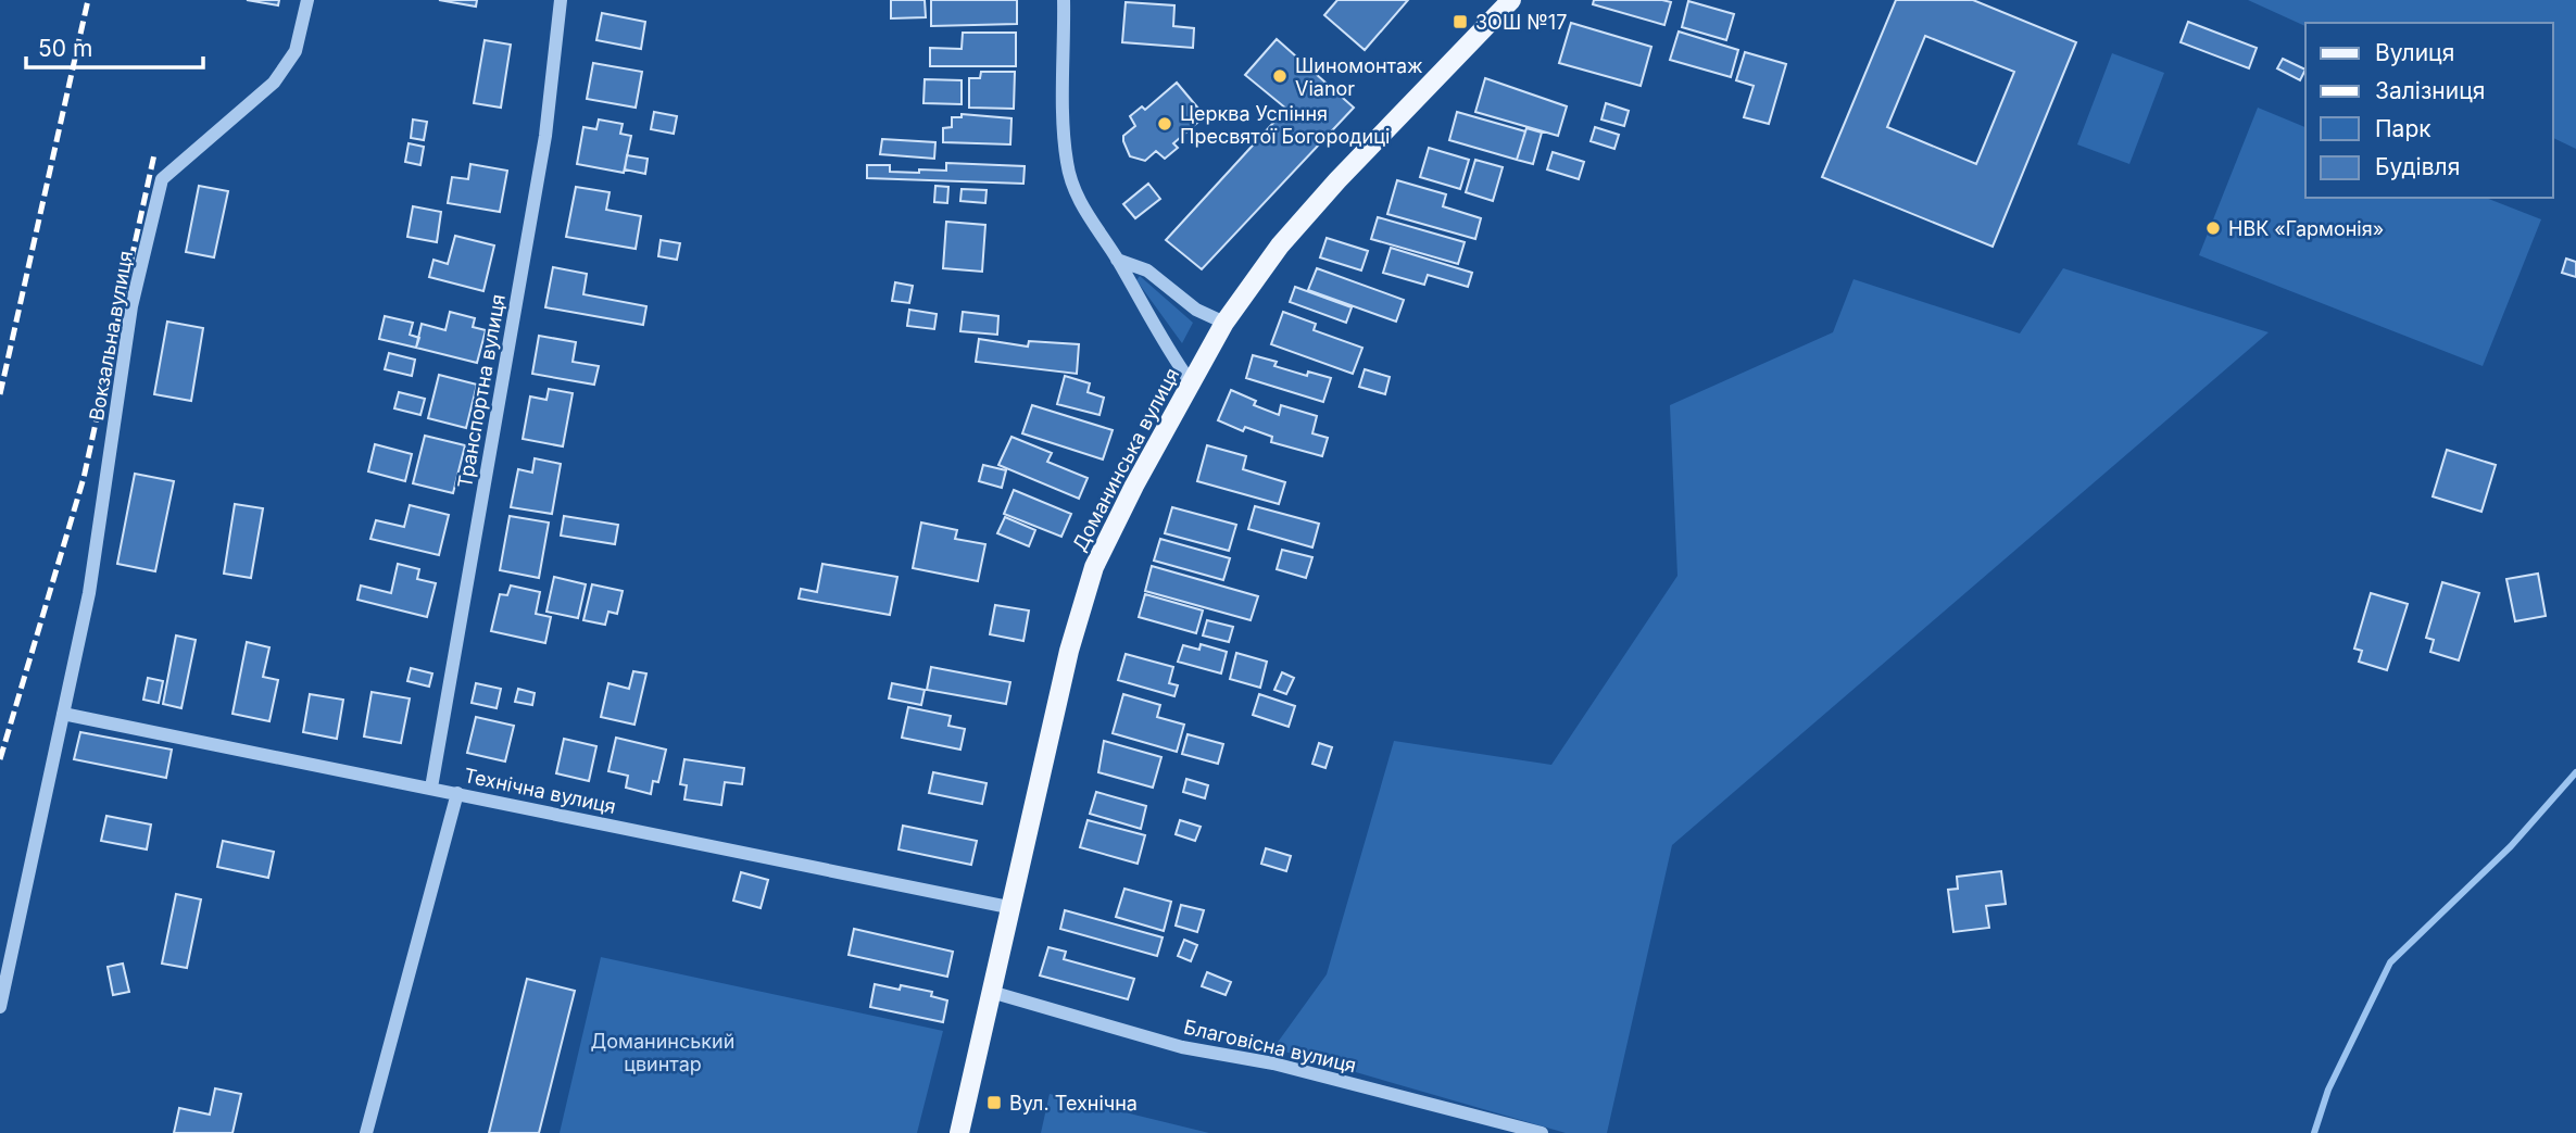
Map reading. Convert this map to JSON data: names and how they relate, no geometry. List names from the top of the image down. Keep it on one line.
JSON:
{"streets":{"main road":["Доманинська вулиця"],"street":["Вокзальна вулиця","Транспортна вулиця","Технічна вулиця","Благовісна вулиця"]},"crossings":[["Вокзальна вулиця","Технічна вулиця"],["Транспортна вулиця","Технічна вулиця"],["Доманинська вулиця","Технічна вулиця"],["Доманинська вулиця","Благовісна вулиця"]],"parks":["Доманинський цвинтар"],"places":{"transit":["ЗОШ №17","Вул. Технічна"],"other":["Шиномонтаж Vianor","Церква Успіння Пресвятої Богородиці","НВК «Гармонія»"]},"legend":["Вулиця","Залізниця","Парк","Будівля"],"scale_bar":"50 m"}
